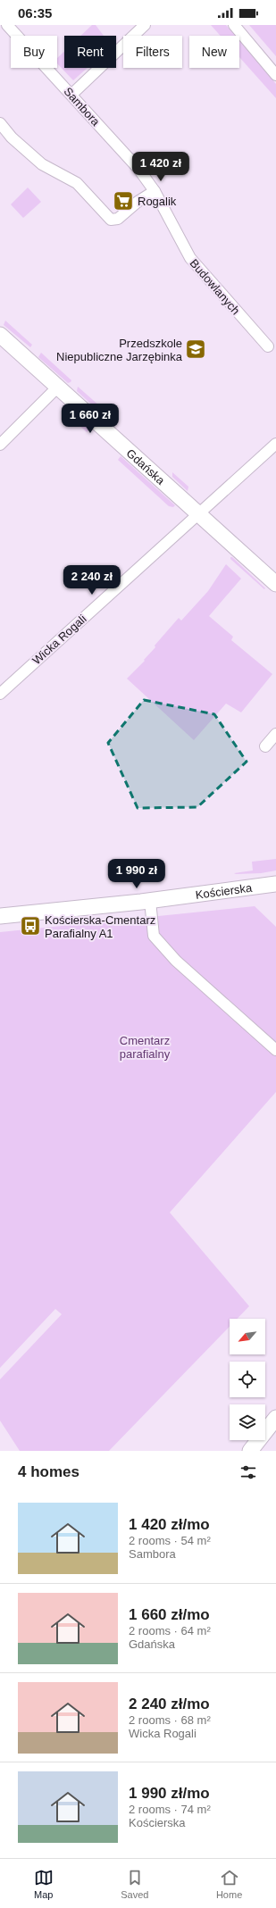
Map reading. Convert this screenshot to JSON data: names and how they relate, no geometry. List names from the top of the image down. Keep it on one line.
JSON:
{"streets":{"main road":["Gdańska","Kościerska"],"street":["Sambora","Budowlanych","Wicka Rogali"]},"crossings":[["Sambora","Budowlanych"],["Gdańska","Wicka Rogali"]],"parks":["Cmentarz parafialny"],"places":{"supermarket":["Rogalik"],"school or university":["Przedszkole Niepubliczne Jarzębinka"],"bus stop":["Kościerska-Cmentarz Parafialny A1"]},"north":"bottom left","page":{"status":"06:35","chip":["Buy","Rent","Filters","New"],"price":["1 420 zł","1 660 zł","2 240 zł","1 990 zł"],"heading":"4 homes","list":[{"name":"1 420 zł/mo","note":"2 rooms · 54 m² · Sambora"},{"name":"1 660 zł/mo","note":"2 rooms · 64 m² · Gdańska"},{"name":"2 240 zł/mo","note":"2 rooms · 68 m² · Wicka Rogali"},{"name":"1 990 zł/mo","note":"2 rooms · 74 m² · Kościerska"}],"tabs":["Map","Saved","Home"]}}
